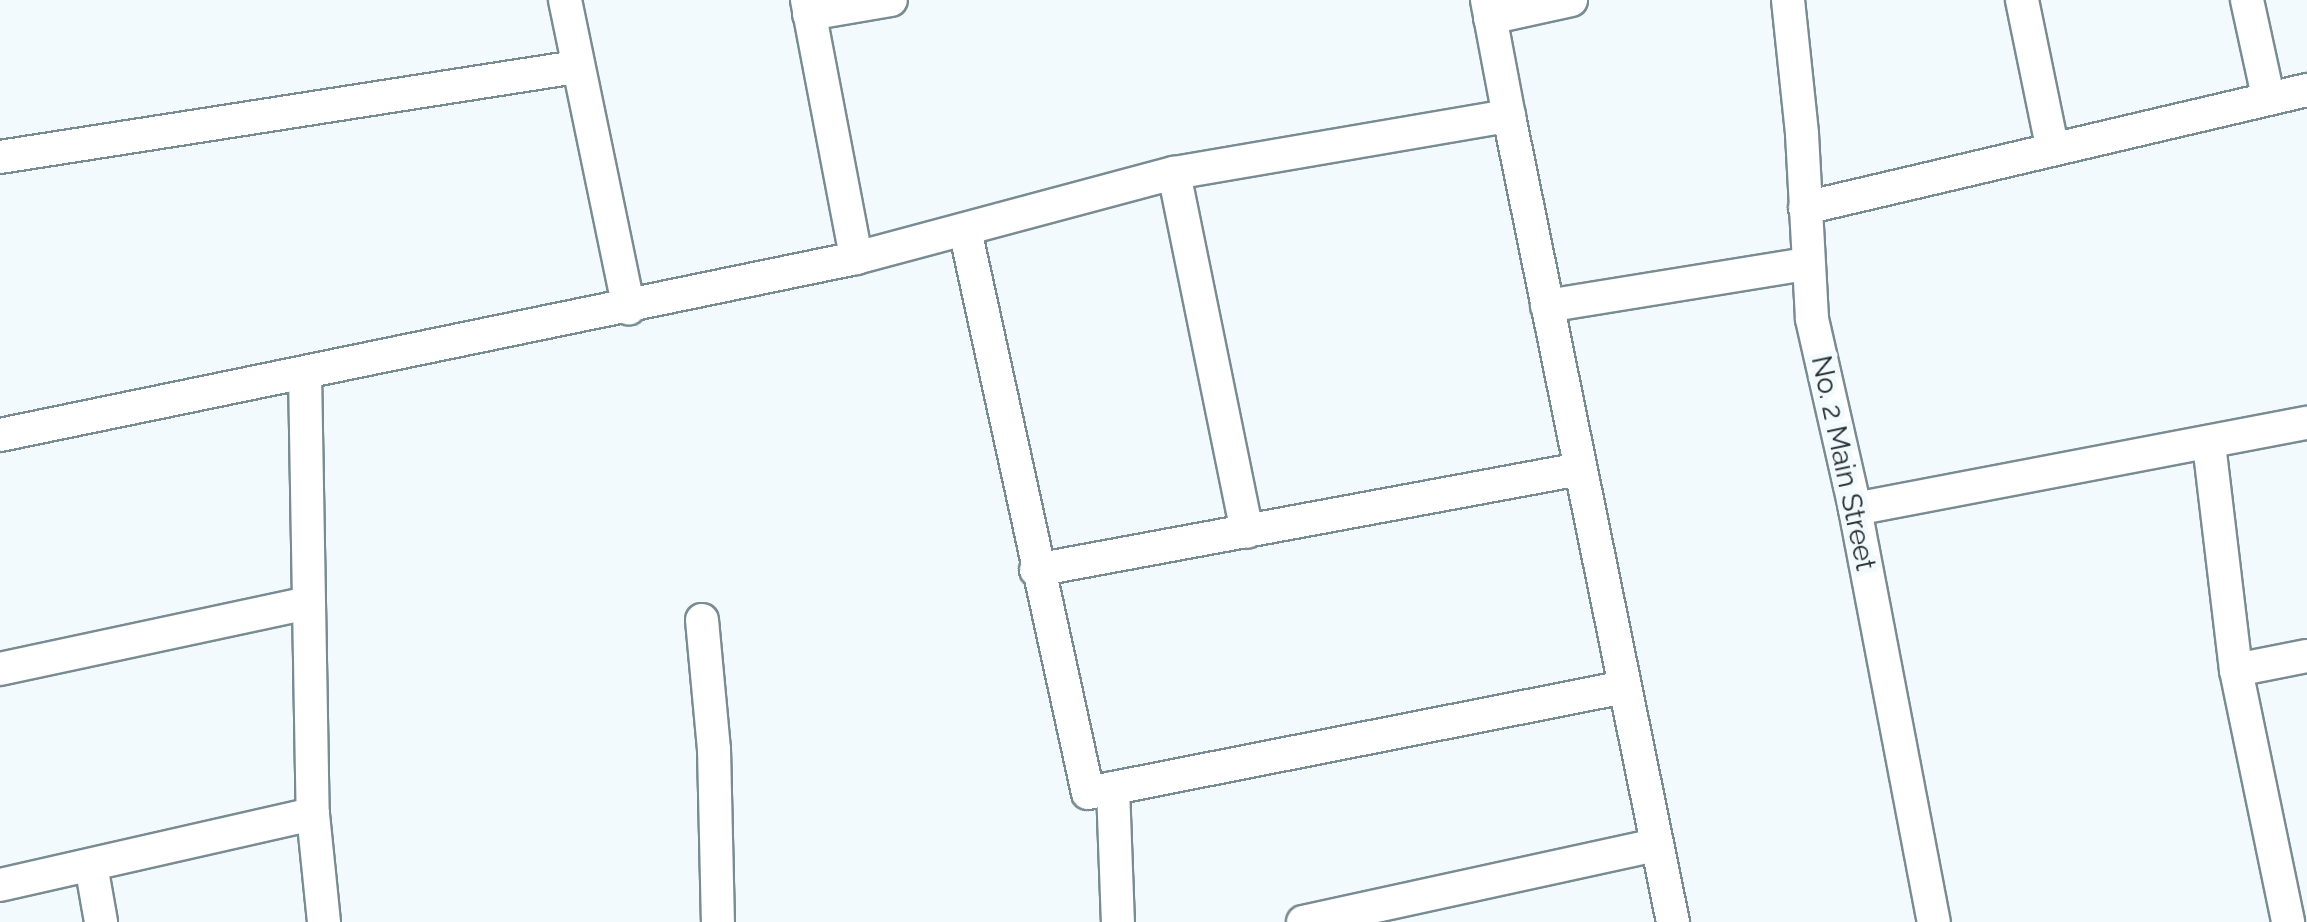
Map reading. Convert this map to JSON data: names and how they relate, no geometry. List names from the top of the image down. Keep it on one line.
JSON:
{"streets":{"street":["No. 2 Main Street"]}}
